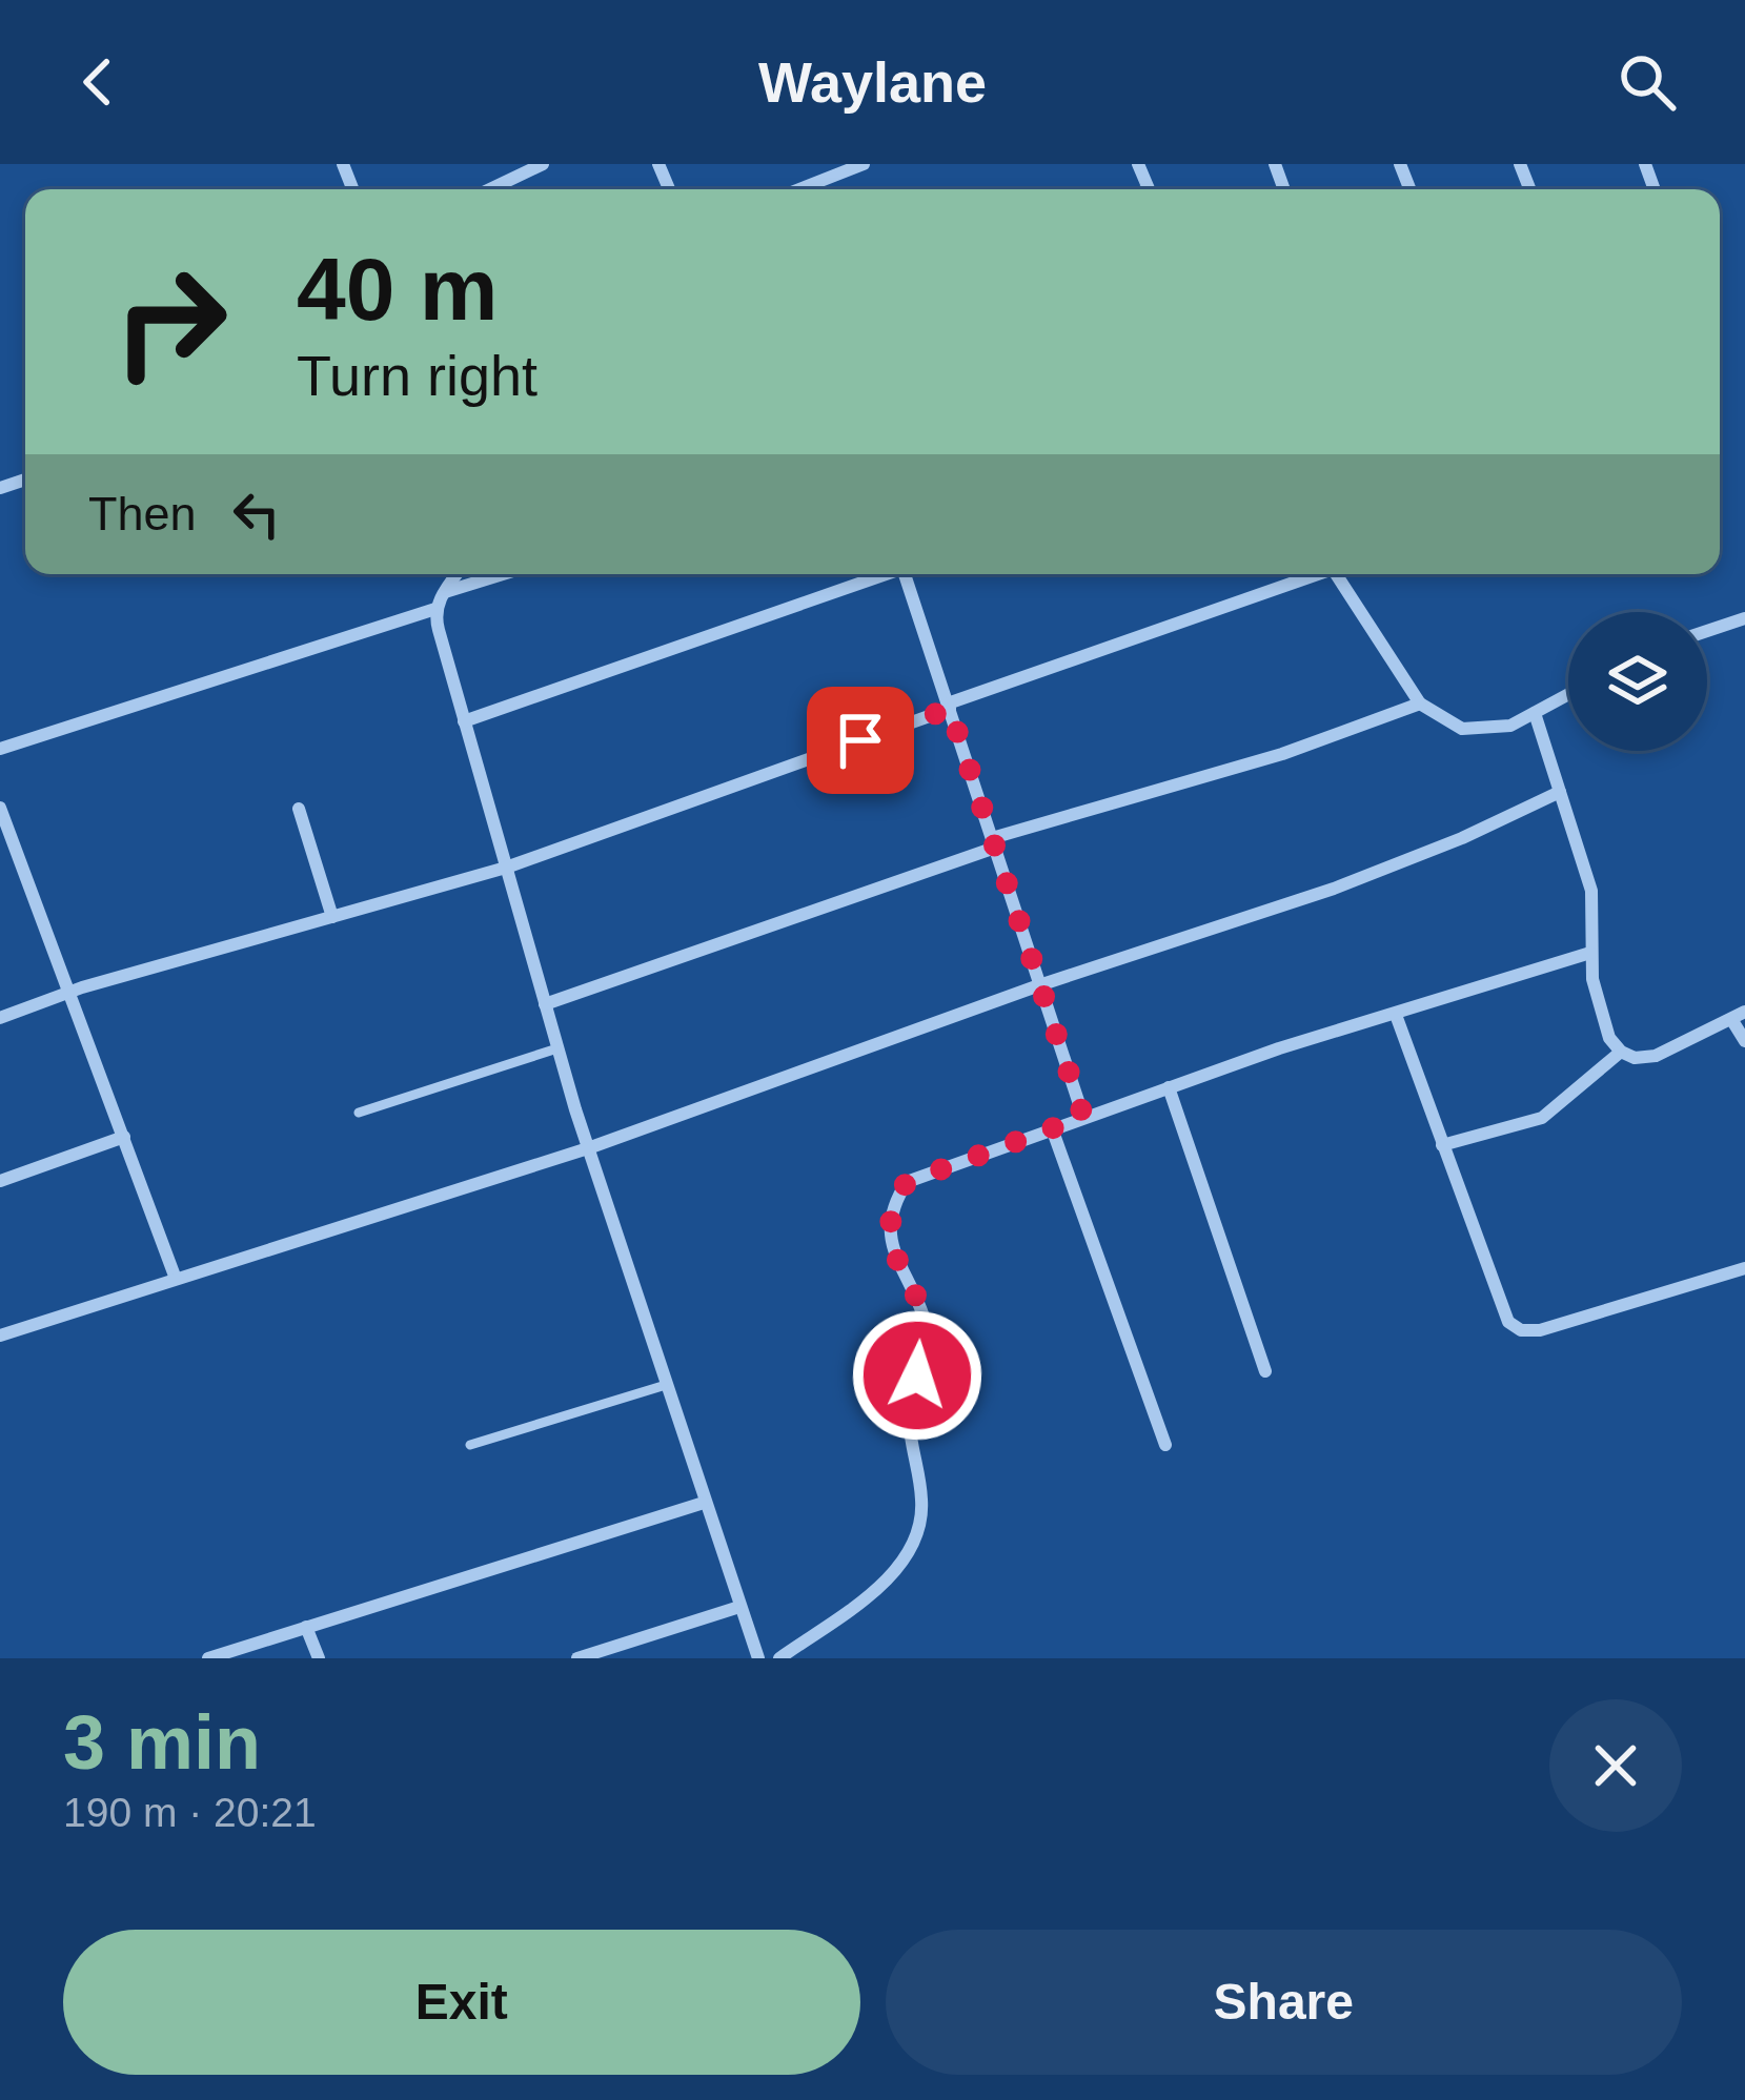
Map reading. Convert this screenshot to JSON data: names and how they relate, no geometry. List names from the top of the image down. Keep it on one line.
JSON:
{"page":{"header":"Waylane","turn":["40 m","Turn right"],"then":"Then","heading":["3 min","190 m · 20:21"],"buttons":["Exit","Share"]}}
